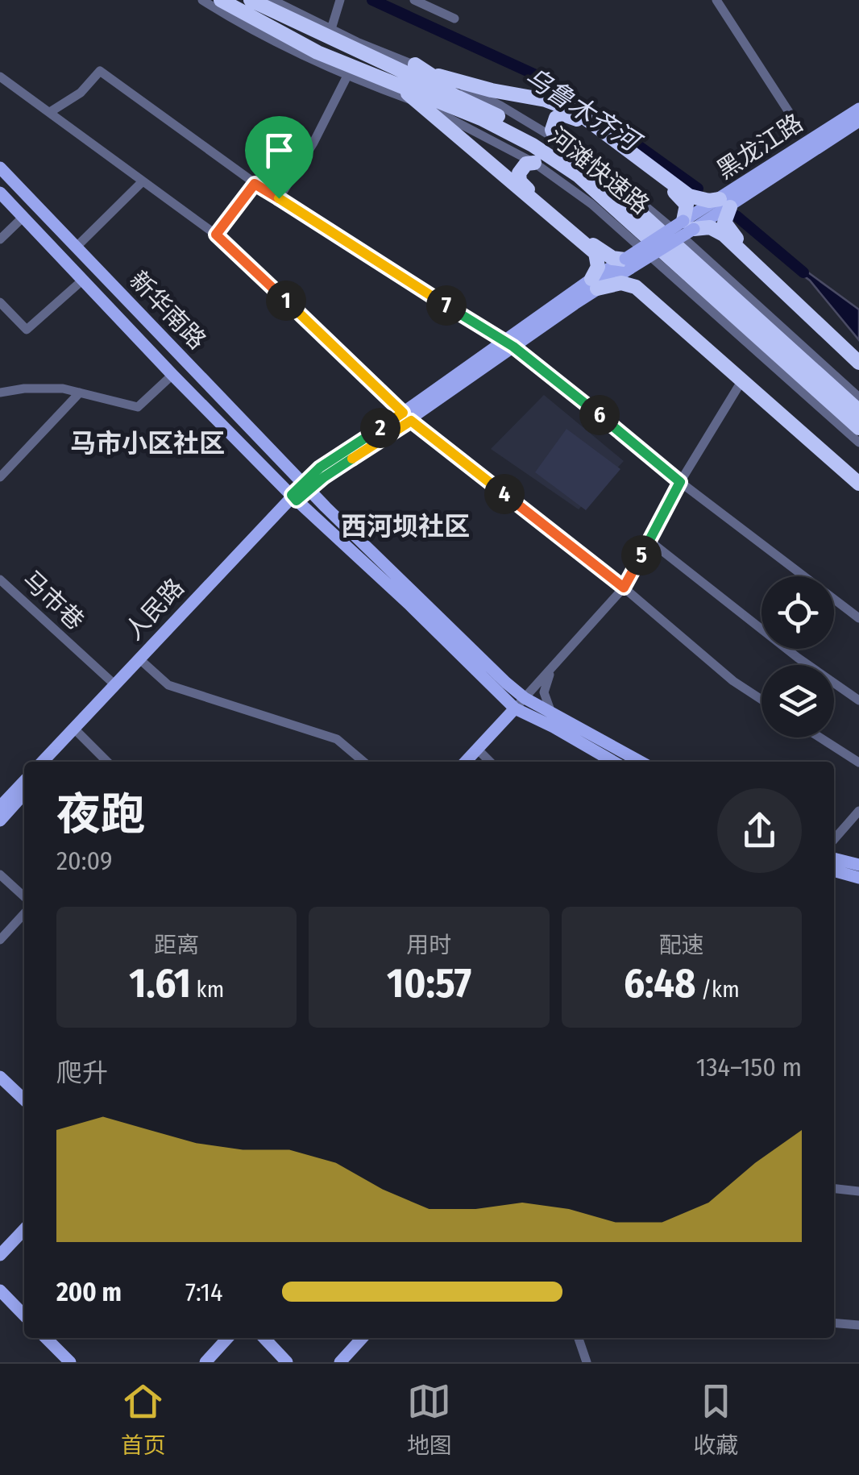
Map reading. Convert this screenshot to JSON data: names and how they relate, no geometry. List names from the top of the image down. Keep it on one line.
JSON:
{"streets":{"highway":["河滩快速路"],"main road":["黑龙江路","新华南路","人民路"],"street":["马市巷"]},"crossings":[["黑龙江路","人民路"],["新华南路","人民路"],["马市巷","人民路"]],"districts":["马市小区社区","西河坝社区"],"water":["乌鲁木齐河"],"page":{"pins":["1","7","6","2","4","5"],"heading":["夜跑","20:09"],"stats":[["距离","1.61 km"],["用时","10:57"],["配速","6:48 /km"]],"chart":["爬升","134–150 m"],"list":[{"name":"200 m","note":"7:14"}],"tabs":["首页","地图","收藏"]}}
